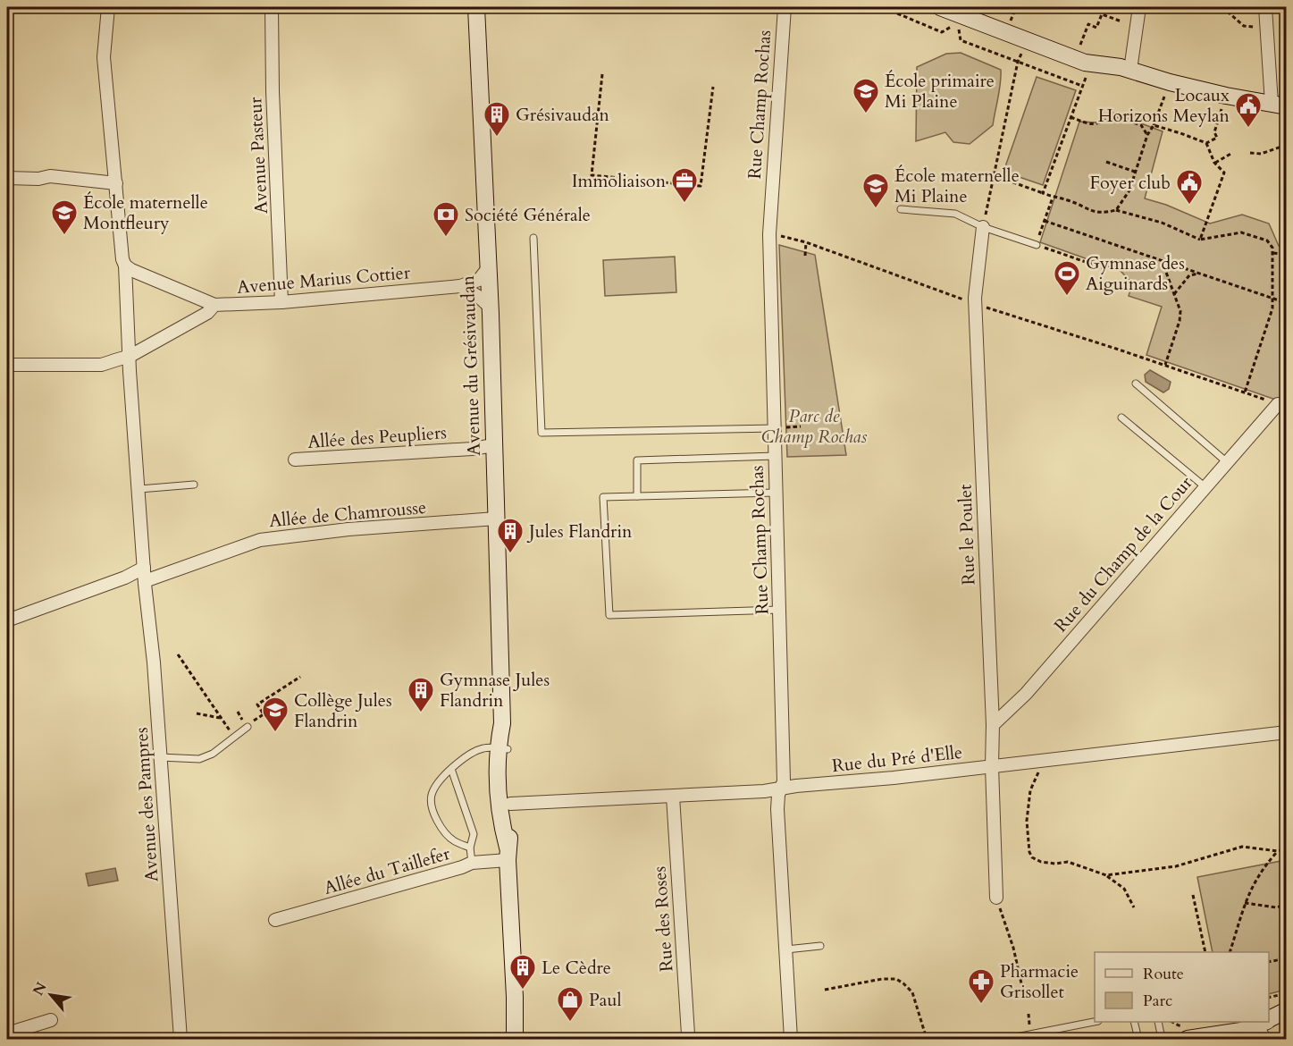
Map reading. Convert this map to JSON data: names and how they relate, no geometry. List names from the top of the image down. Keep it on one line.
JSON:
{"streets":{"street":["Rue Champ Rochas","Avenue Pasteur","Avenue Marius Cottier","Avenue du Grésivaudan","Allée des Peupliers","Allée de Chamrousse","Rue le Poulet","Rue du Champ de la Cour","Rue du Pré d'Elle","Avenue des Pampres","Allée du Taillefer","Rue des Roses"]},"crossings":[["Rue Champ Rochas","Rue du Pré d'Elle"],["Avenue Pasteur","Avenue Marius Cottier"],["Avenue Marius Cottier","Avenue du Grésivaudan"],["Avenue Marius Cottier","Avenue des Pampres"],["Avenue du Grésivaudan","Allée des Peupliers"],["Avenue du Grésivaudan","Allée de Chamrousse"],["Avenue du Grésivaudan","Rue du Pré d'Elle"],["Avenue du Grésivaudan","Allée du Taillefer"],["Allée de Chamrousse","Avenue des Pampres"],["Rue le Poulet","Rue du Champ de la Cour"],["Rue le Poulet","Rue du Pré d'Elle"],["Rue du Pré d'Elle","Rue des Roses"]],"parks":["Parc de Champ Rochas"],"places":{"school or university":["École primaire Mi Plaine","École maternelle Mi Plaine","École maternelle Montfleury","Collège Jules Flandrin"],"public building":["Locaux Horizons Meylan","Foyer club"],"building":["Grésivaudan","Jules Flandrin","Gymnase Jules Flandrin","Le Cèdre"],"office":["Immoliaison"],"bank":["Société Générale"],"sports":["Gymnase des Aiguinards"],"pharmacy":["Pharmacie Grisollet"],"shop":["Paul"]},"legend":["Route","Parc"],"north":"top left"}
